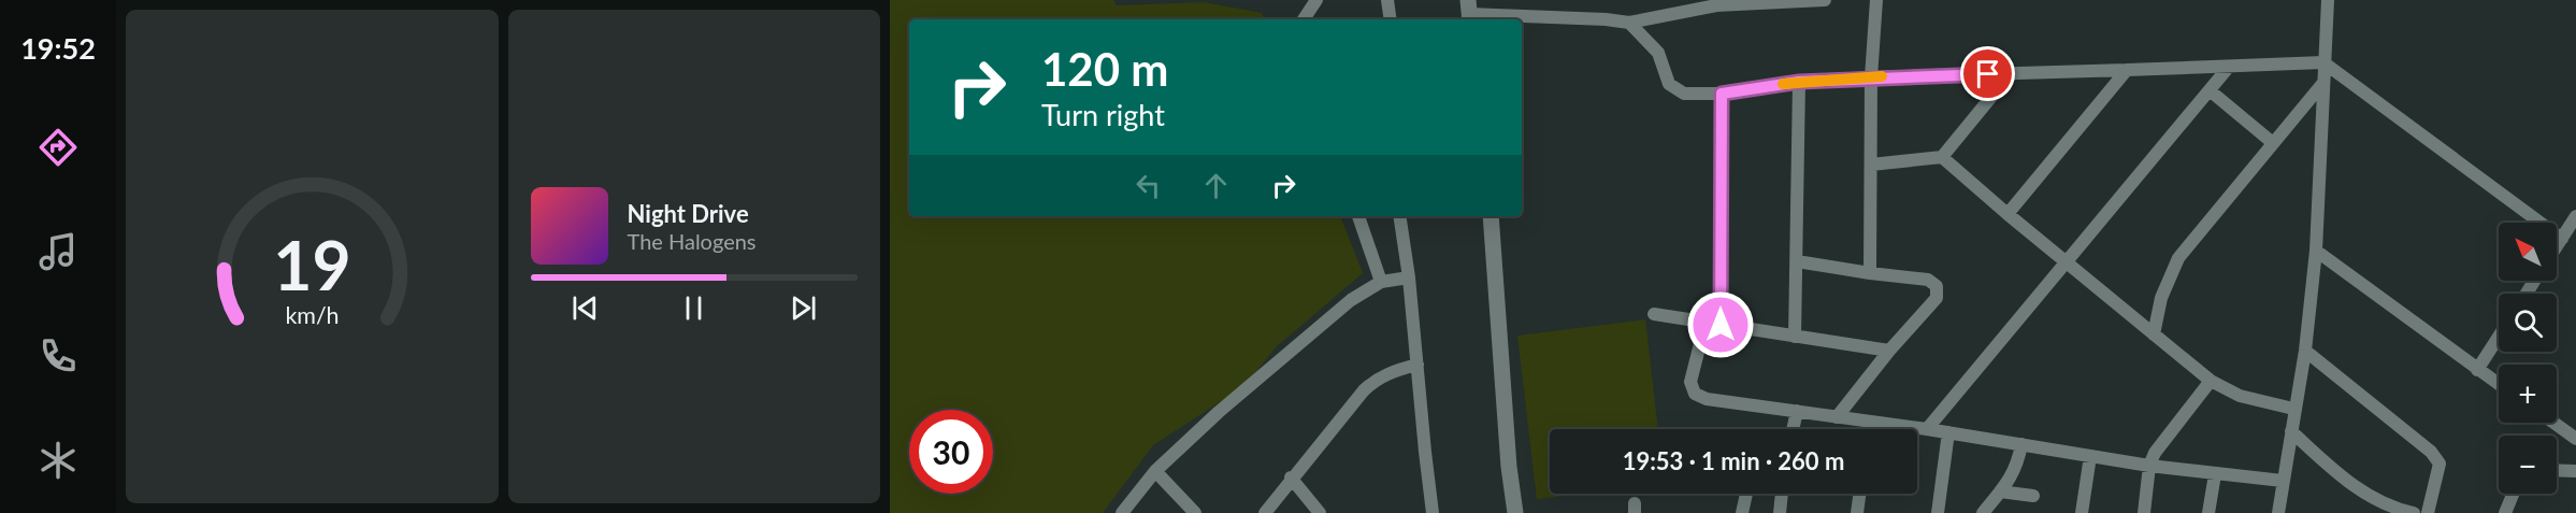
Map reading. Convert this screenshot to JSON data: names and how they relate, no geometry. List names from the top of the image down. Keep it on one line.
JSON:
{"north":"top left","page":{"tabs":"19:52","turn":["120 m","Turn right"],"song":["Night Drive","The Halogens"],"map_buttons":["+","−"],"limit":"30","trip":"19:53 · 1 min · 260 m","gauge":["19","km/h"]}}
